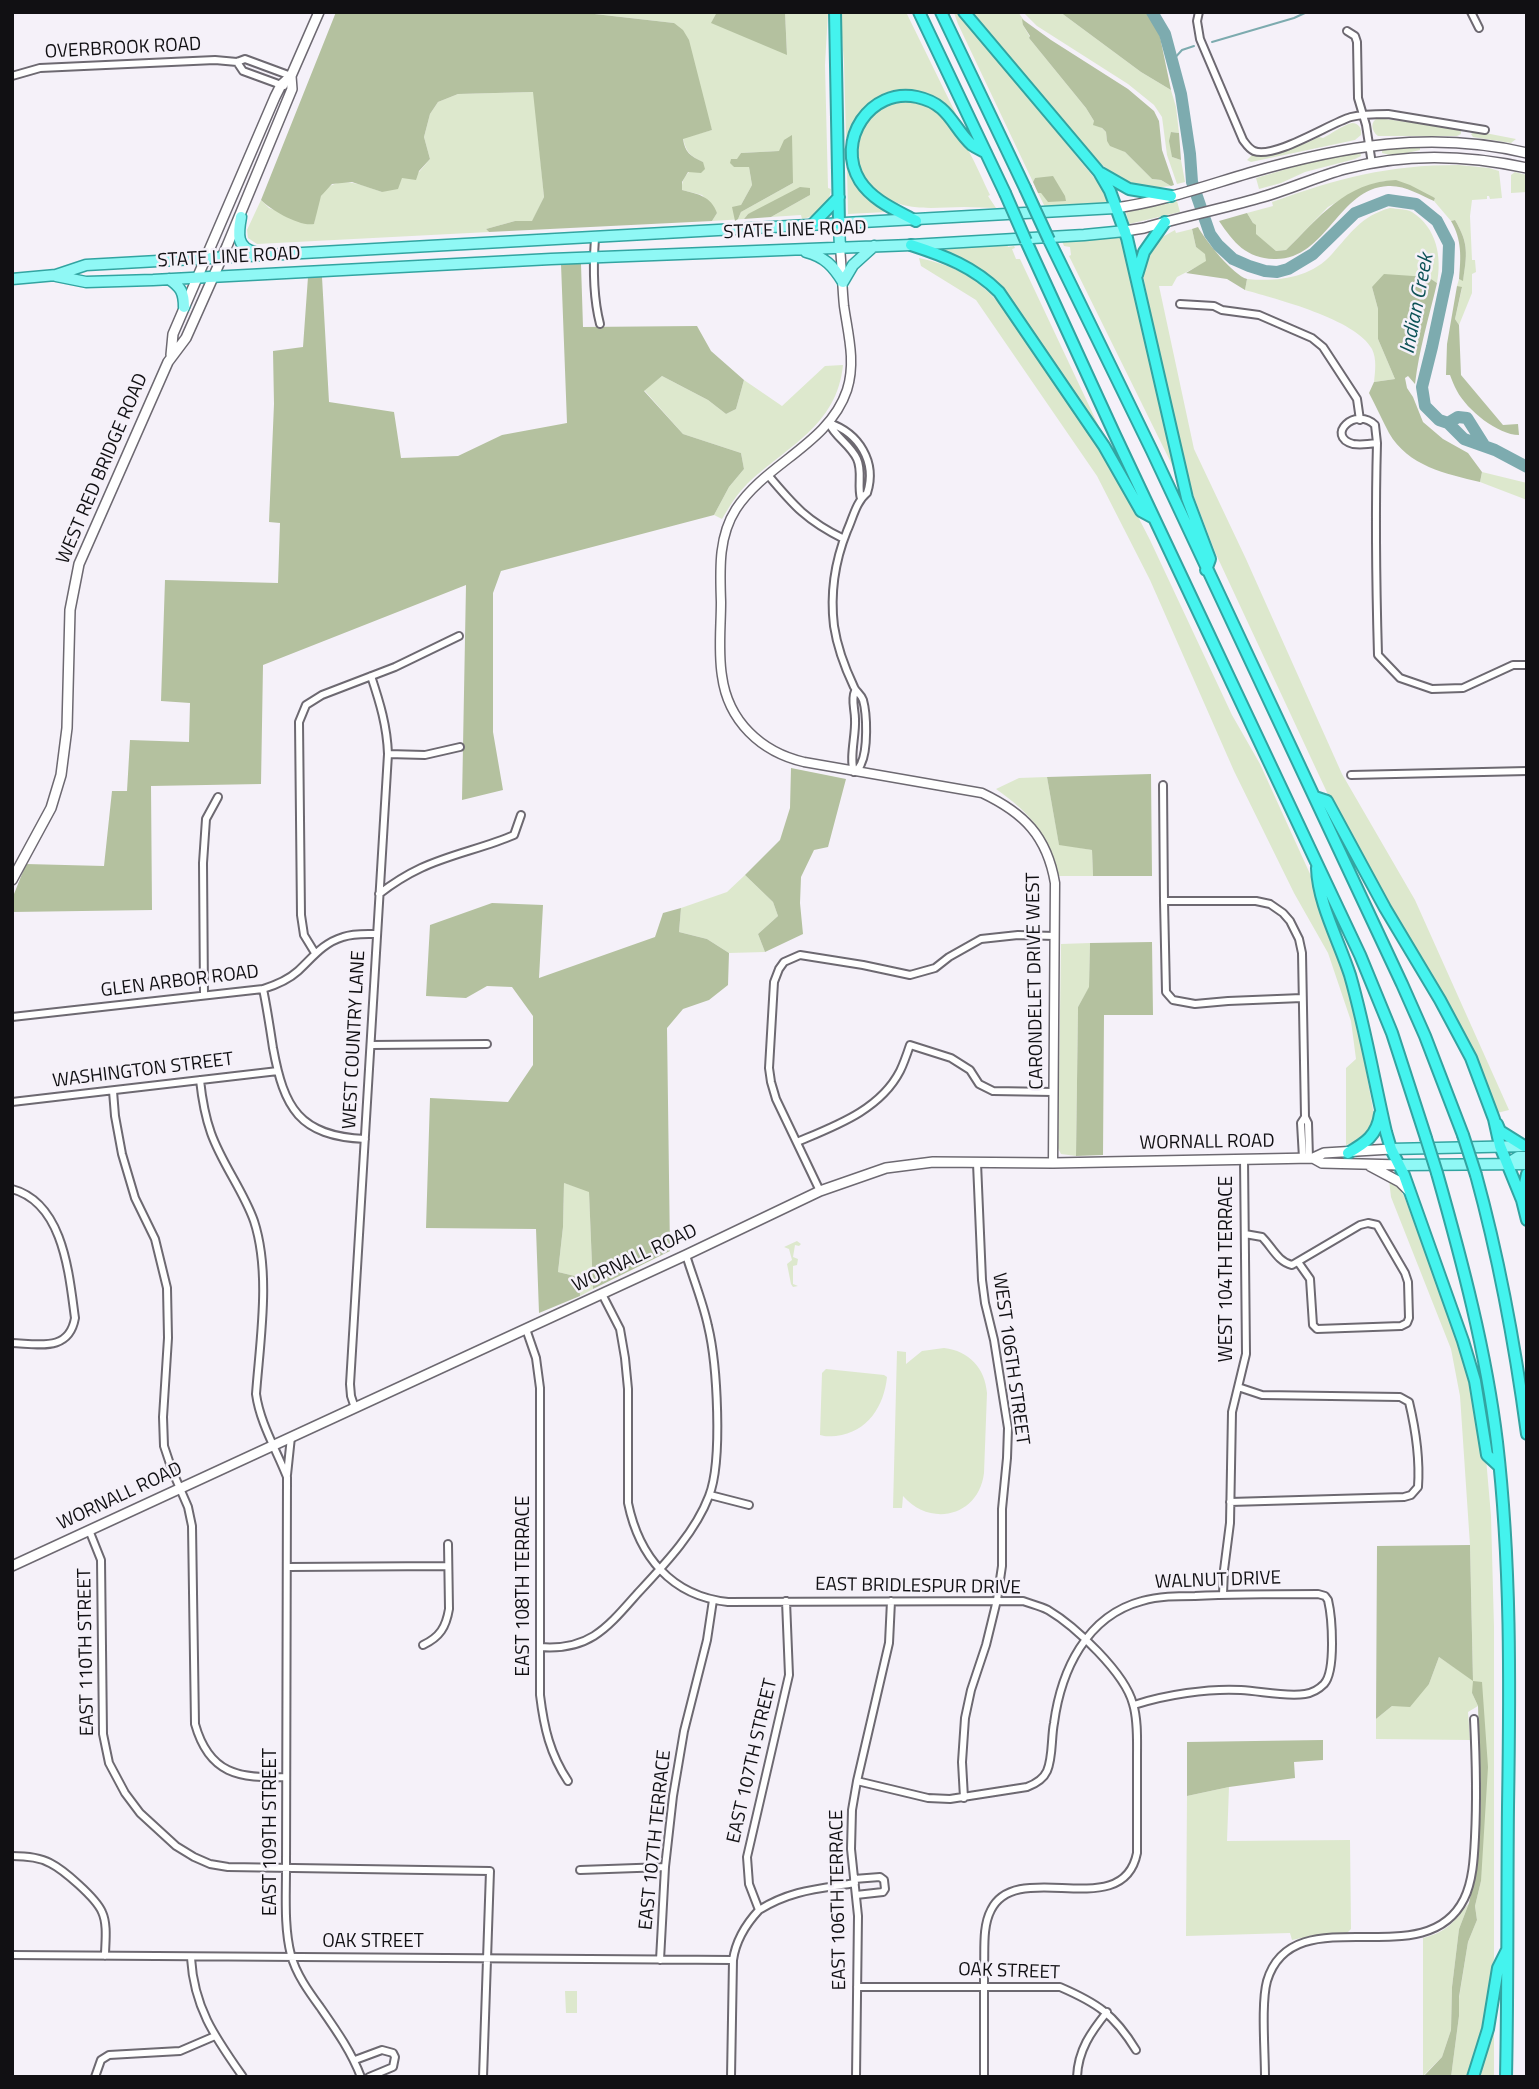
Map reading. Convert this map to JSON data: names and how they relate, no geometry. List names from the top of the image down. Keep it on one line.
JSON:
{"streets":{"main road":["STATE LINE ROAD","WEST RED BRIDGE ROAD","WORNALL ROAD"],"street":["OVERBROOK ROAD","CARONDELET DRIVE WEST","GLEN ARBOR ROAD","WEST COUNTRY LANE","WASHINGTON STREET","WEST 104TH TERRACE","WEST 106TH STREET","WALNUT DRIVE","EAST 108TH TERRACE","EAST BRIDLESPUR DRIVE","EAST 110TH STREET","EAST 107TH STREET","EAST 109TH STREET","EAST 107TH TERRACE","EAST 106TH TERRACE","OAK STREET"]},"crossings":[["OVERBROOK ROAD","WEST RED BRIDGE ROAD"],["STATE LINE ROAD","WEST RED BRIDGE ROAD"],["CARONDELET DRIVE WEST","WORNALL ROAD"],["GLEN ARBOR ROAD","WEST COUNTRY LANE"],["WEST COUNTRY LANE","WORNALL ROAD"],["WORNALL ROAD","WEST 104TH TERRACE"],["WORNALL ROAD","WEST 106TH STREET"],["WORNALL ROAD","EAST 108TH TERRACE"],["WORNALL ROAD","EAST BRIDLESPUR DRIVE"],["WORNALL ROAD","EAST 110TH STREET"],["WEST 104TH TERRACE","WALNUT DRIVE"],["WEST 106TH STREET","WALNUT DRIVE"],["WEST 106TH STREET","EAST BRIDLESPUR DRIVE"],["WALNUT DRIVE","EAST BRIDLESPUR DRIVE"],["WALNUT DRIVE","EAST 106TH TERRACE"],["EAST BRIDLESPUR DRIVE","EAST 107TH STREET"],["EAST BRIDLESPUR DRIVE","EAST 107TH TERRACE"],["EAST BRIDLESPUR DRIVE","EAST 106TH TERRACE"],["EAST BRIDLESPUR DRIVE","OAK STREET"],["EAST 110TH STREET","EAST 109TH STREET"],["EAST 110TH STREET","OAK STREET"],["EAST 109TH STREET","OAK STREET"],["EAST 107TH TERRACE","OAK STREET"],["EAST 106TH TERRACE","OAK STREET"]],"water":["Indian Creek"]}
